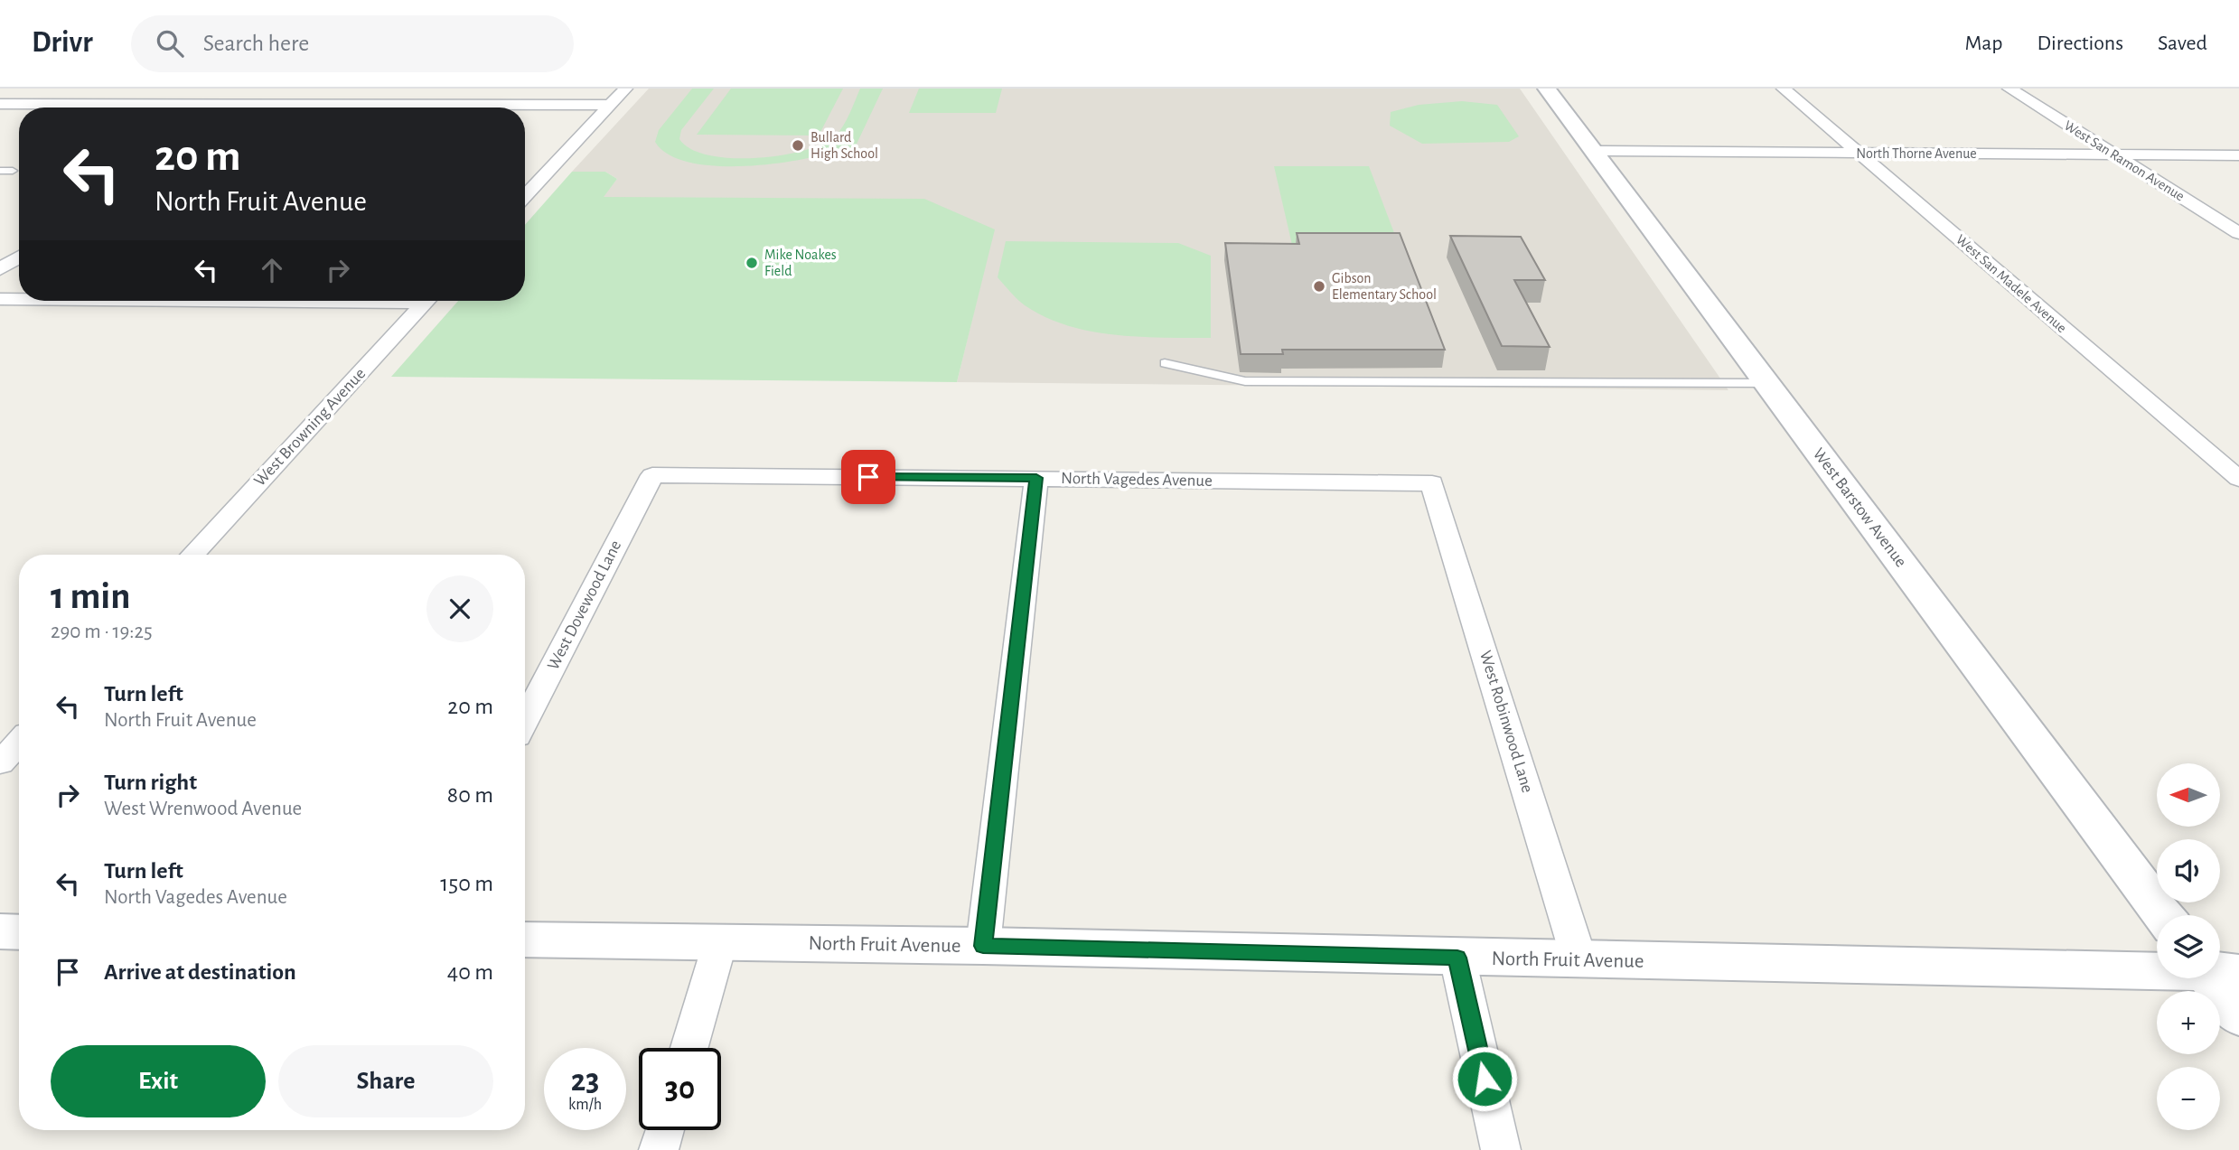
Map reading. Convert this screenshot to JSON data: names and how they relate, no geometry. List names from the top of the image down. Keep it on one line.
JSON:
{"streets":{"street":["North Thorne Avenue","West San Ramon Avenue","West San Madele Avenue","West Browning Avenue","North Vagedes Avenue","West Barstow Avenue","West Dovewood Lane","West Robinwood Lane","North Fruit Avenue"]},"crossings":[["North Thorne Avenue","West San Ramon Avenue"],["North Thorne Avenue","West San Madele Avenue"],["North Thorne Avenue","West Barstow Avenue"],["North Vagedes Avenue","West Dovewood Lane"],["North Vagedes Avenue","West Robinwood Lane"],["West Robinwood Lane","North Fruit Avenue"]],"places":["Bullard High School","Mike Noakes Field","Gibson Elementary School"],"north":"left","page":{"header":"Drivr","search":"Search here","nav":["Map","Directions","Saved"],"turn":["20 m","North Fruit Avenue"],"heading":["1 min","290 m · 19:25"],"list":[{"name":"Turn left","note":"North Fruit Avenue","value":"20 m"},{"name":"Turn right","note":"West Wrenwood Avenue","value":"80 m"},{"name":"Turn left","note":"North Vagedes Avenue","value":"150 m"},{"name":"Arrive at destination","value":"40 m"}],"map_buttons":["+","−"],"buttons":["Exit","Share"],"speed":"23 km/h","limit":"30"}}
